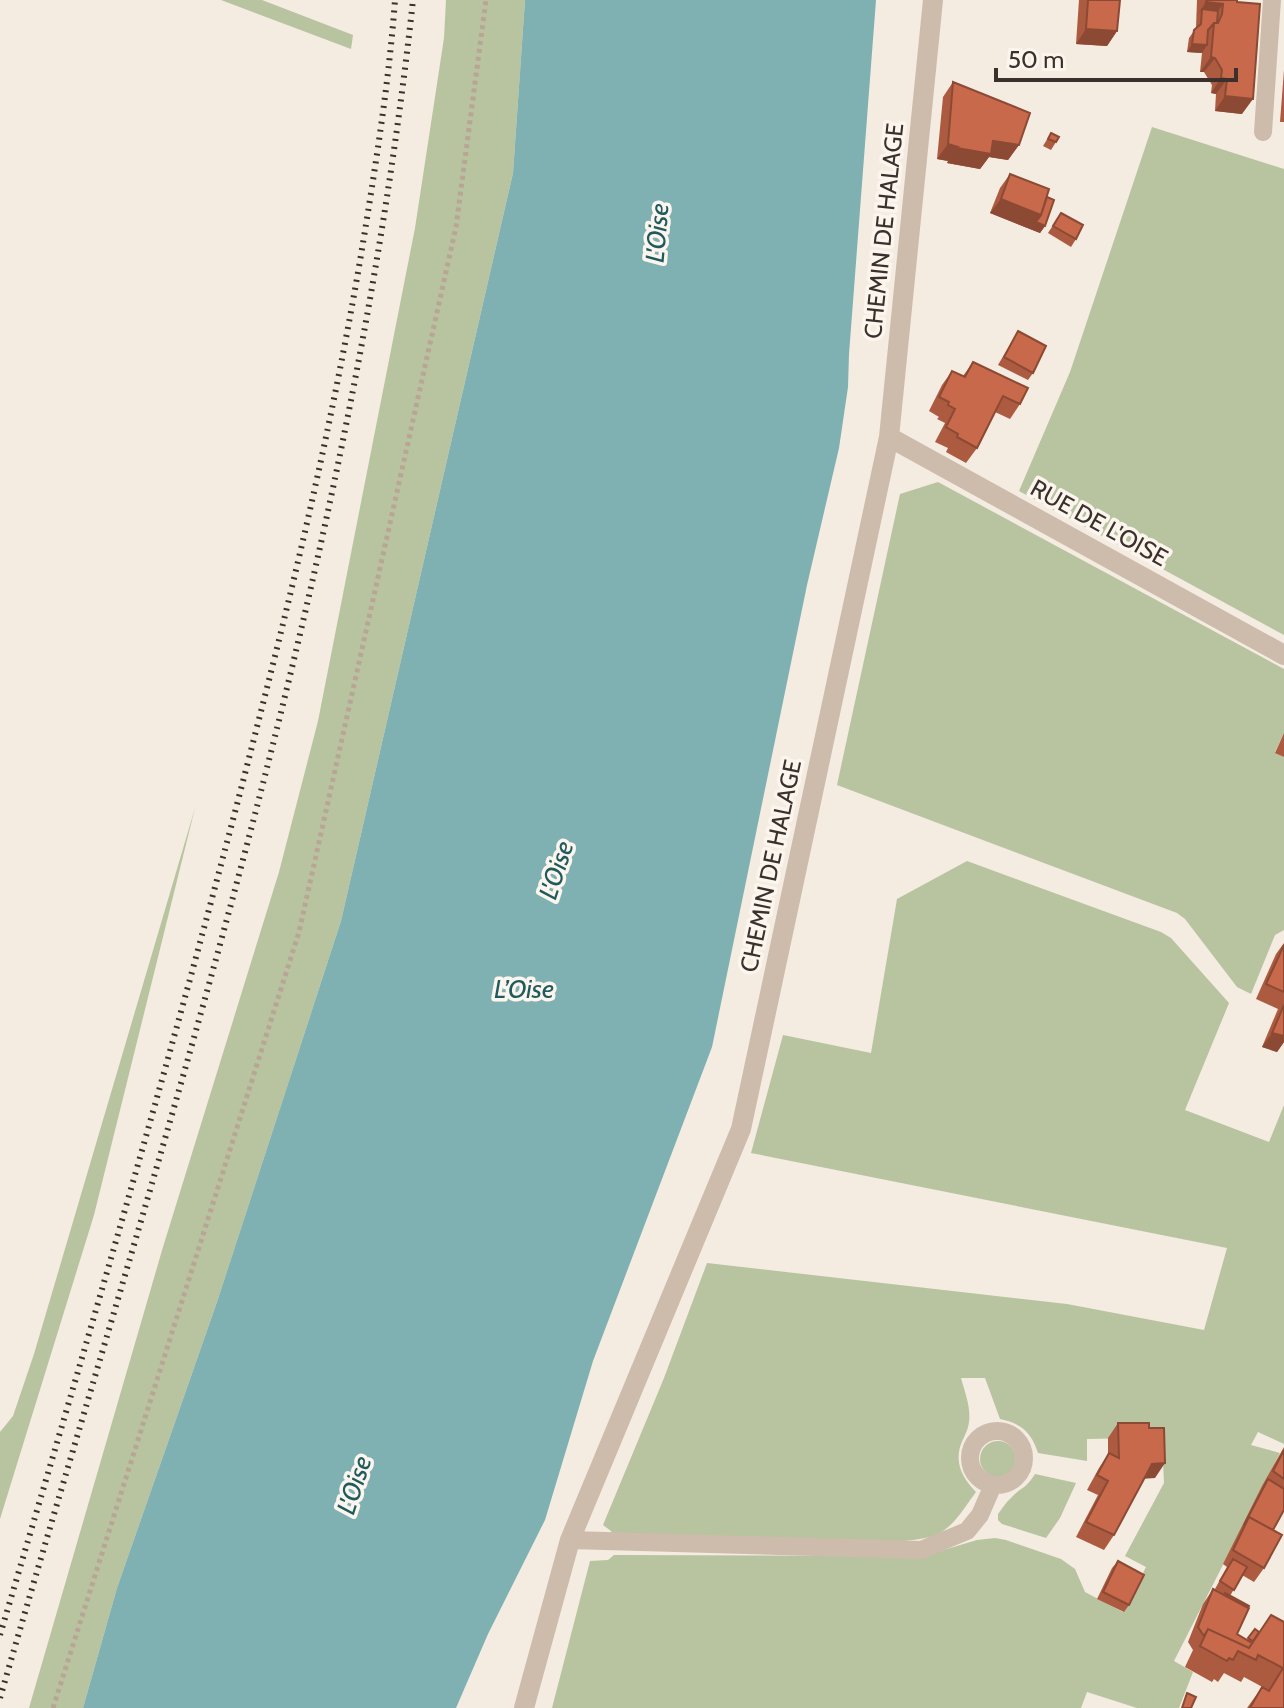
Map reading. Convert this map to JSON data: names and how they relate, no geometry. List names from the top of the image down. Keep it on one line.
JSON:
{"streets":{"street":["CHEMIN DE HALAGE","RUE DE L'OISE"]},"crossings":[["CHEMIN DE HALAGE","RUE DE L'OISE"]],"water":["L'Oise","L’Oise"],"scale_bar":"50 m"}
